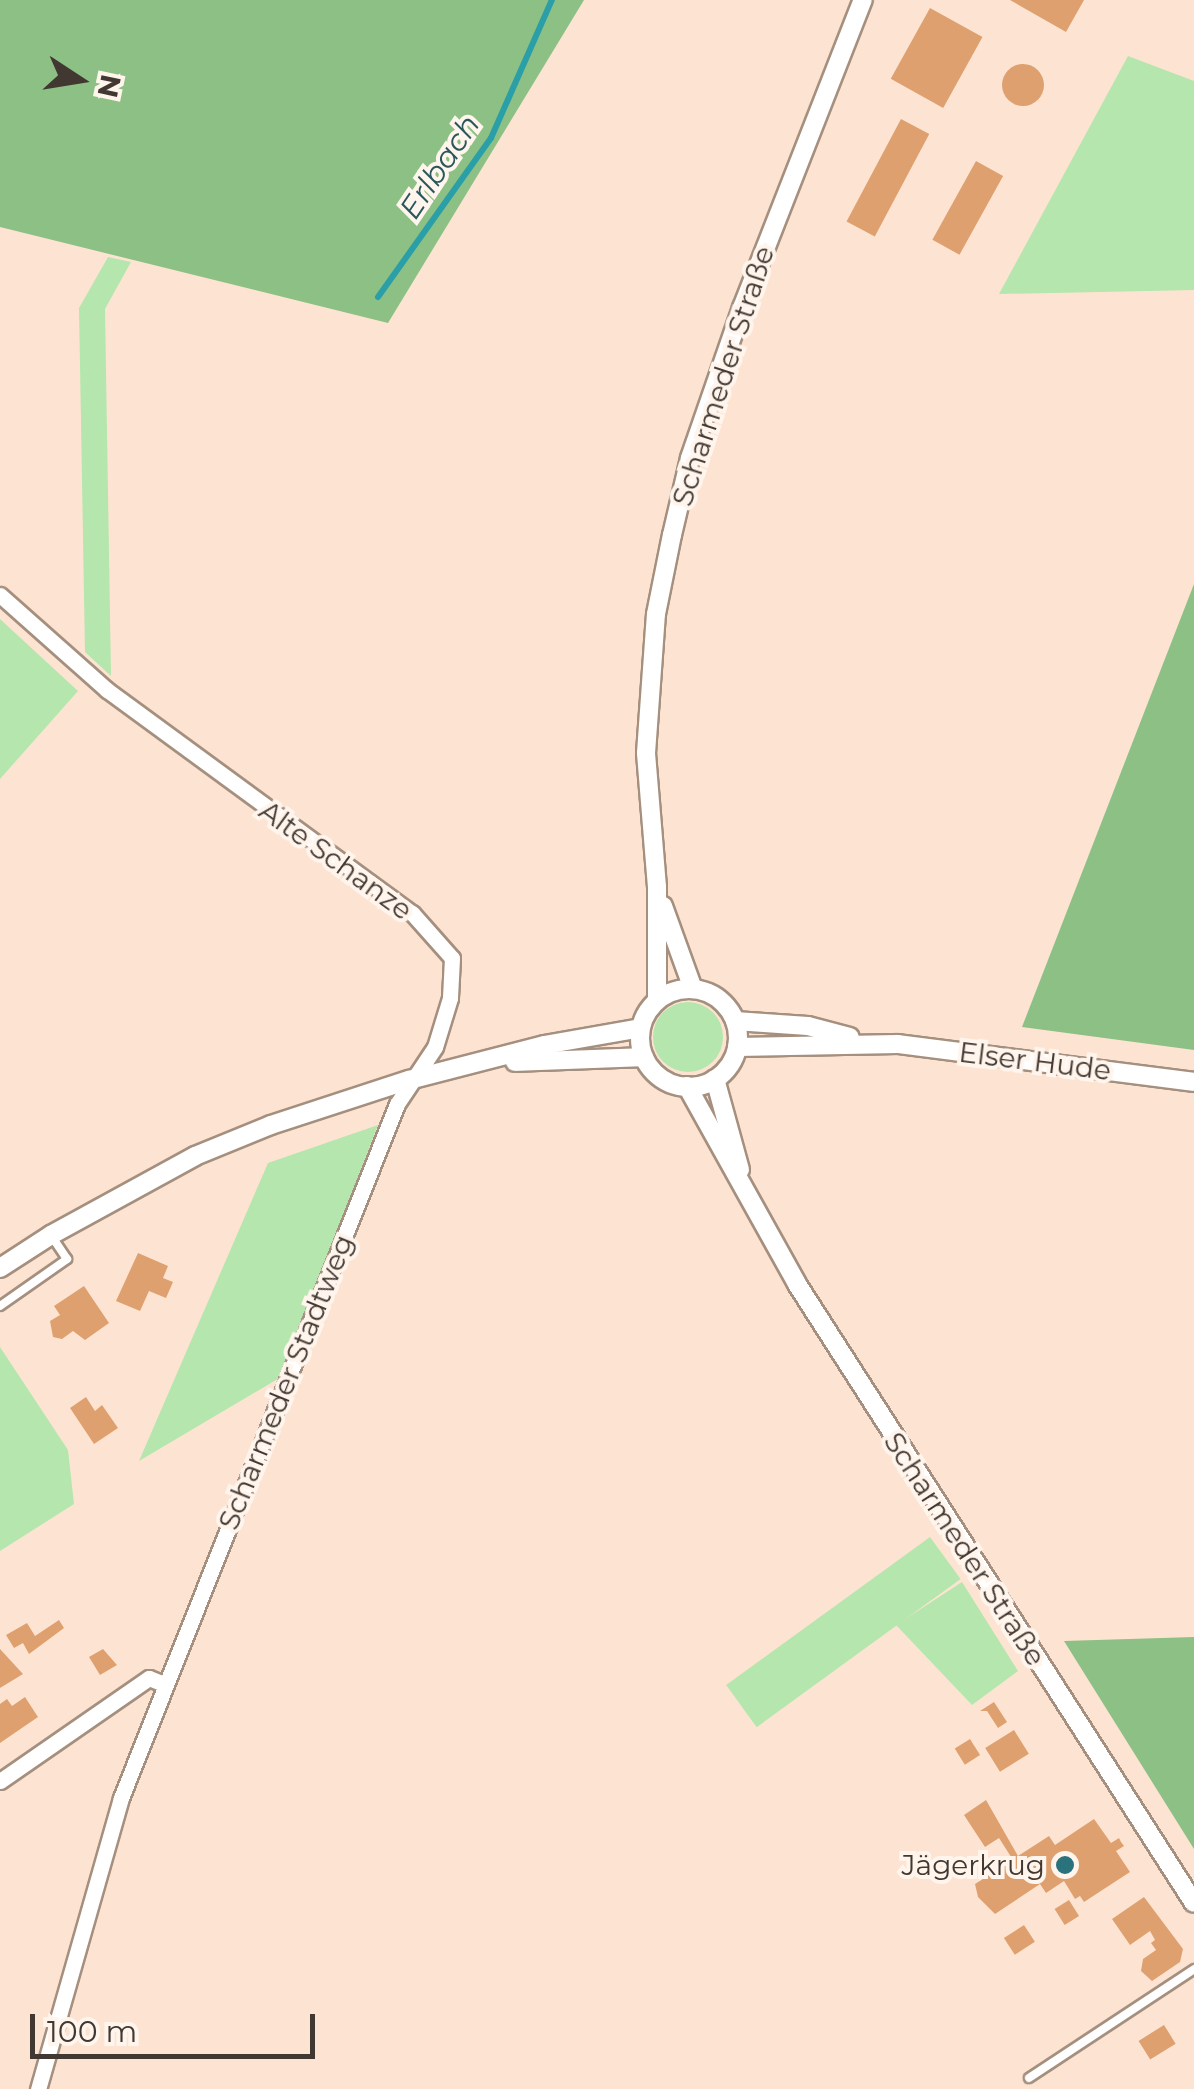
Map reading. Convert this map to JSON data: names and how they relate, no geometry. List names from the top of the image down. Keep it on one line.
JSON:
{"streets":{"street":["Scharmeder Straße","Alte Schanze","Elser Hude","Scharmeder Stadtweg"]},"crossings":[["Scharmeder Straße","Elser Hude"],["Alte Schanze","Scharmeder Stadtweg"]],"water":["Erlbach"],"places":["Jägerkrug"],"scale_bar":"100 m","north":"right"}
